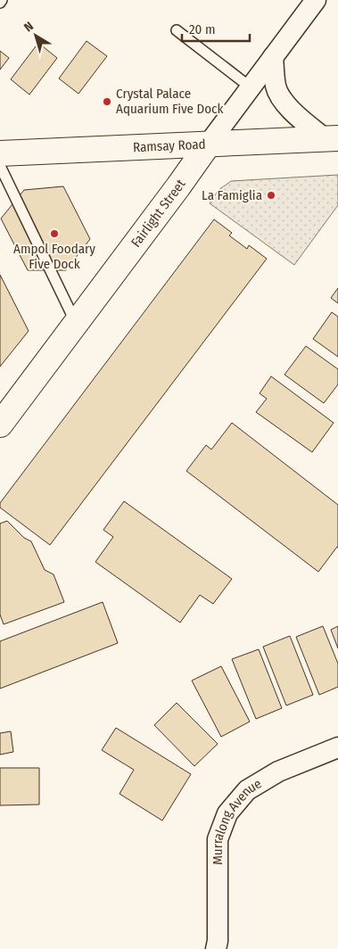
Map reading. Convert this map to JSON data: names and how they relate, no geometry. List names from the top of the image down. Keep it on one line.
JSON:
{"streets":{"main road":["Ramsay Road","Fairlight Street"],"street":["Murralong Avenue"]},"crossings":[["Ramsay Road","Fairlight Street"]],"places":["Crystal Palace Aquarium Five Dock","La Famiglia","Ampol Foodary Five Dock"],"scale_bar":"20 m","north":"top left"}
